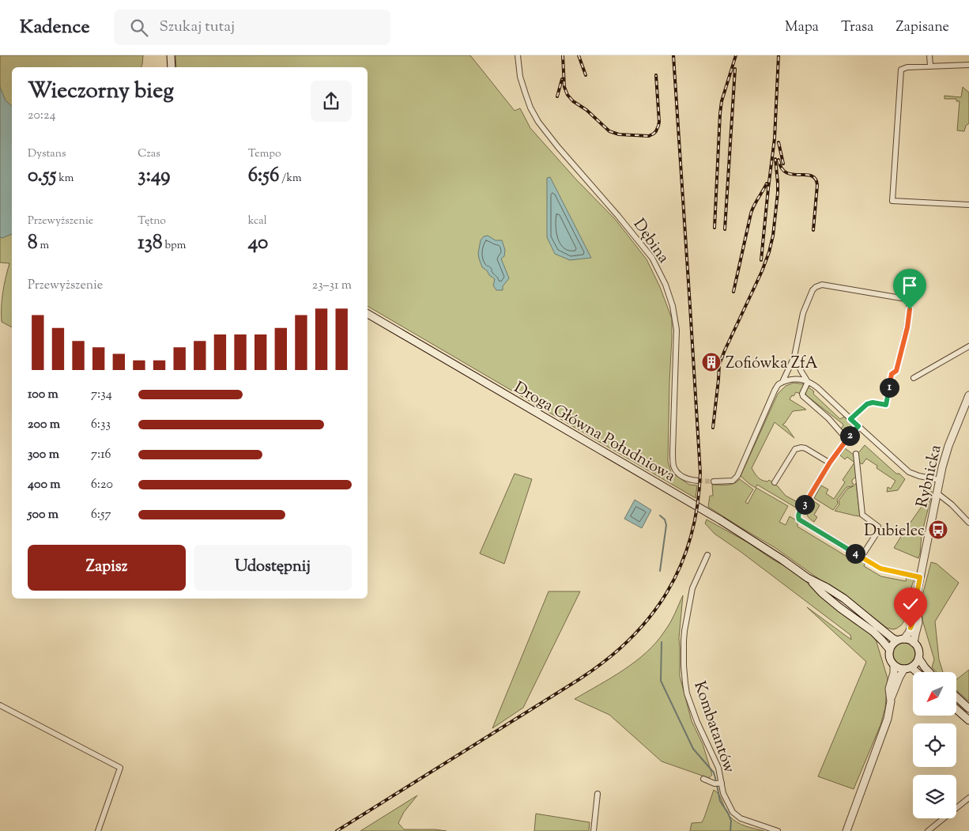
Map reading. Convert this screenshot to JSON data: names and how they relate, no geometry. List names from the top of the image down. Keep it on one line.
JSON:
{"streets":{"main road":["Droga Główna Południowa","Rybnicka"],"street":["Dębina","Kombatantów"]},"crossings":[["Droga Główna Południowa","Rybnicka"]],"places":{"building":["Zofiówka ZfA"],"bus stop":["Dubielec"]},"north":"bottom left","page":{"header":"Kadence","search":"Szukaj tutaj","nav":["Mapa","Trasa","Zapisane"],"heading":["Wieczorny bieg","20:24"],"stats":[["Dystans","0.55 km"],["Czas","3:49"],["Tempo","6:56 /km"],["Przewyższenie","8 m"],["Tętno","138 bpm"],["kcal","40"]],"chart":["Przewyższenie","23–31 m"],"pins":["1","2","3","4"],"list":[{"name":"100 m","note":"7:34"},{"name":"200 m","note":"6:33"},{"name":"300 m","note":"7:16"},{"name":"400 m","note":"6:20"},{"name":"500 m","note":"6:57"}],"buttons":["Zapisz","Udostępnij"]}}
